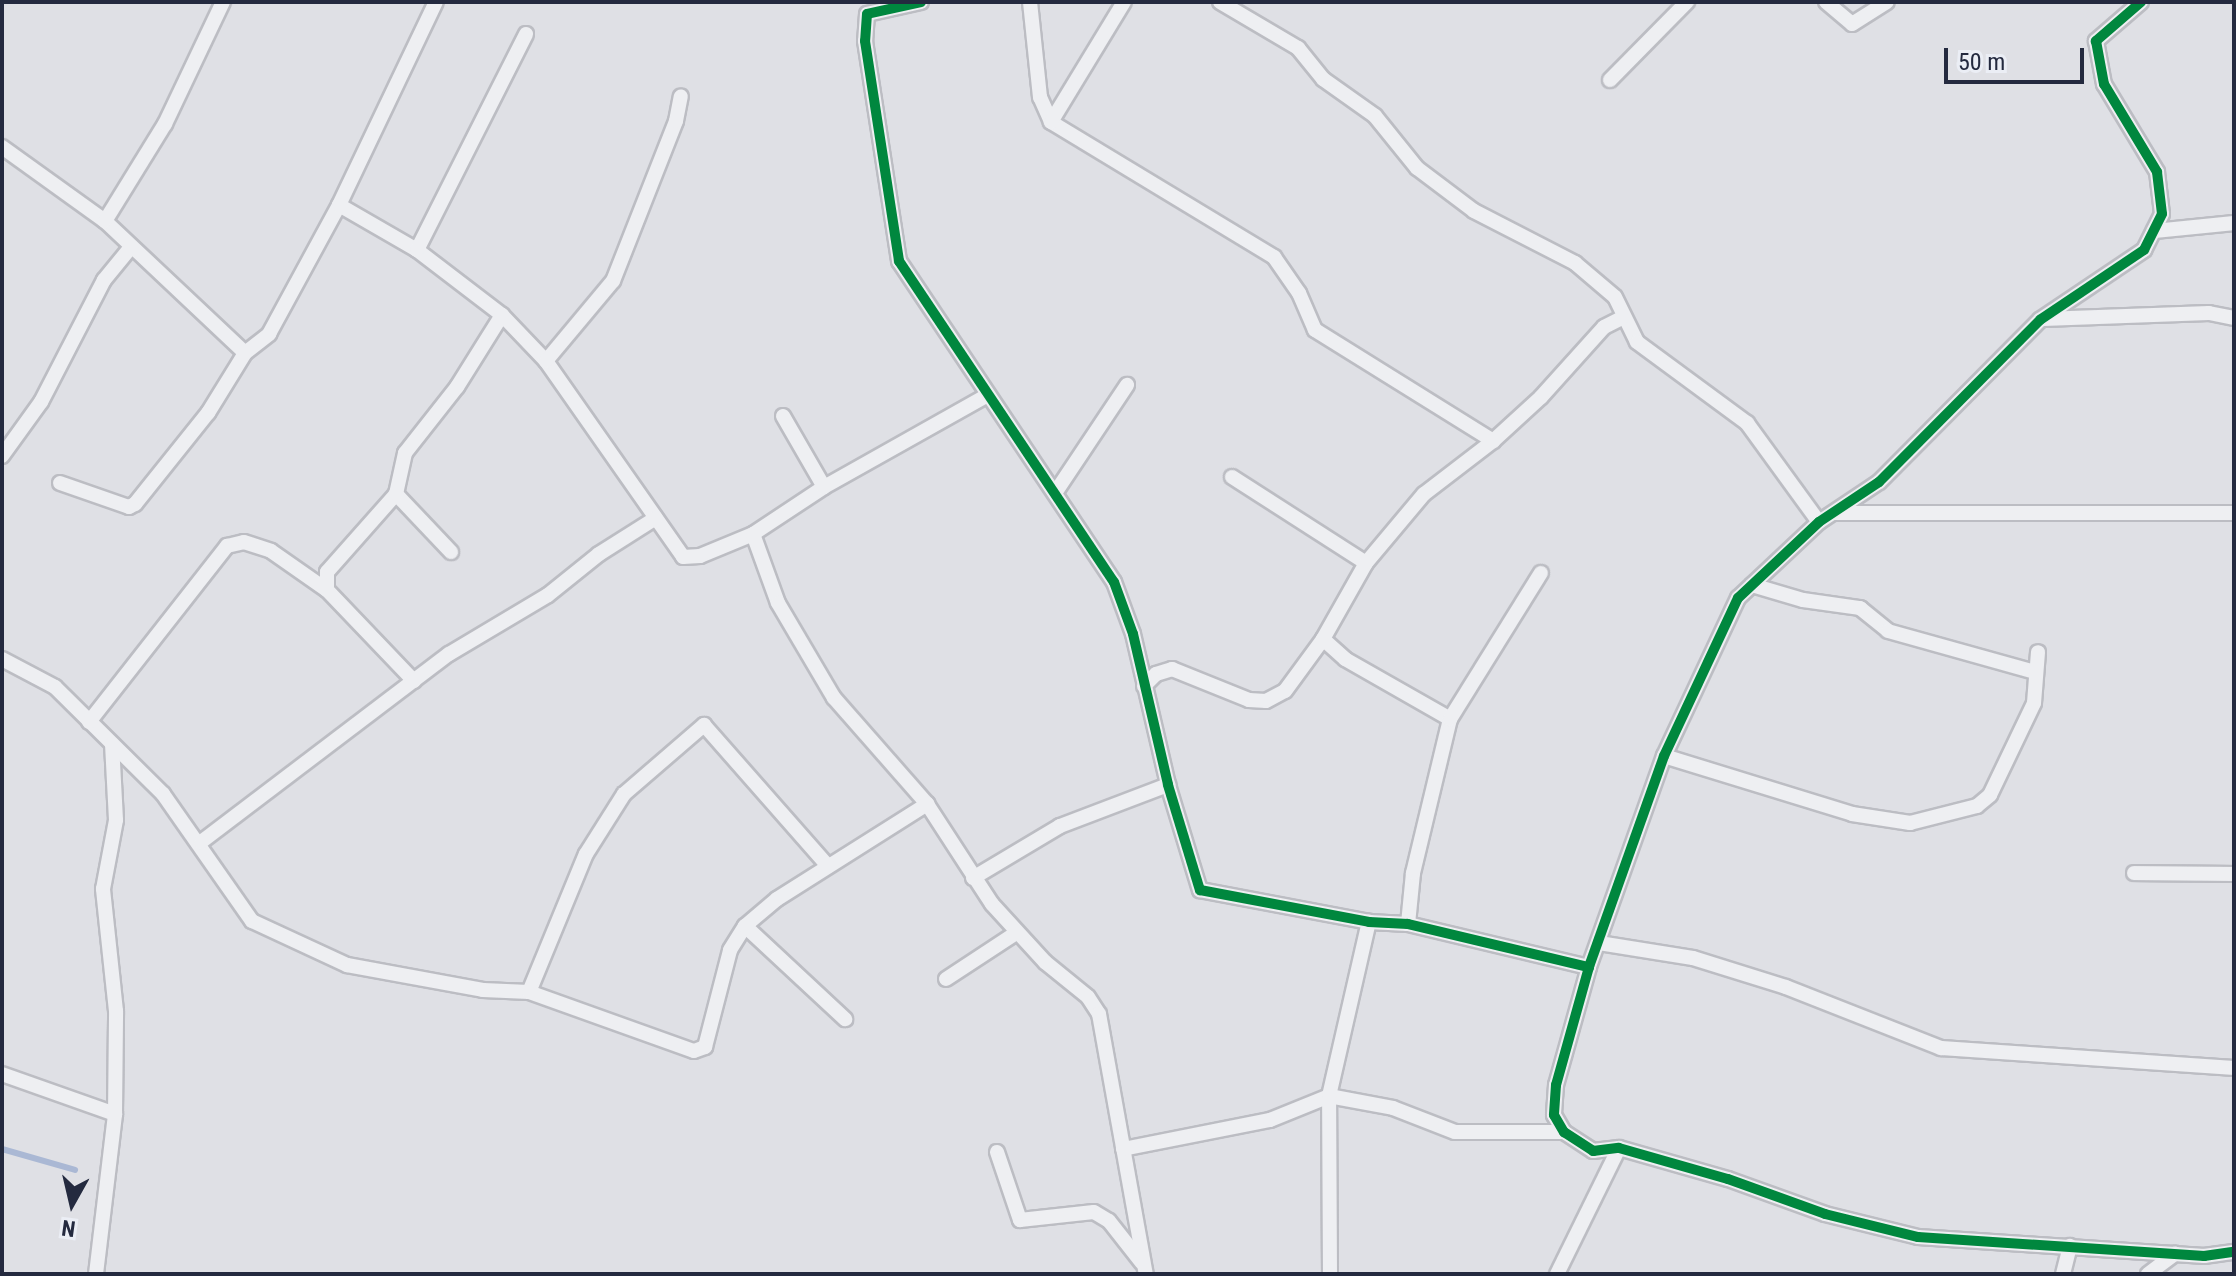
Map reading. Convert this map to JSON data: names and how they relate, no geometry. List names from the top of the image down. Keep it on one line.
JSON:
{"scale_bar":"50 m","north":"bottom"}
